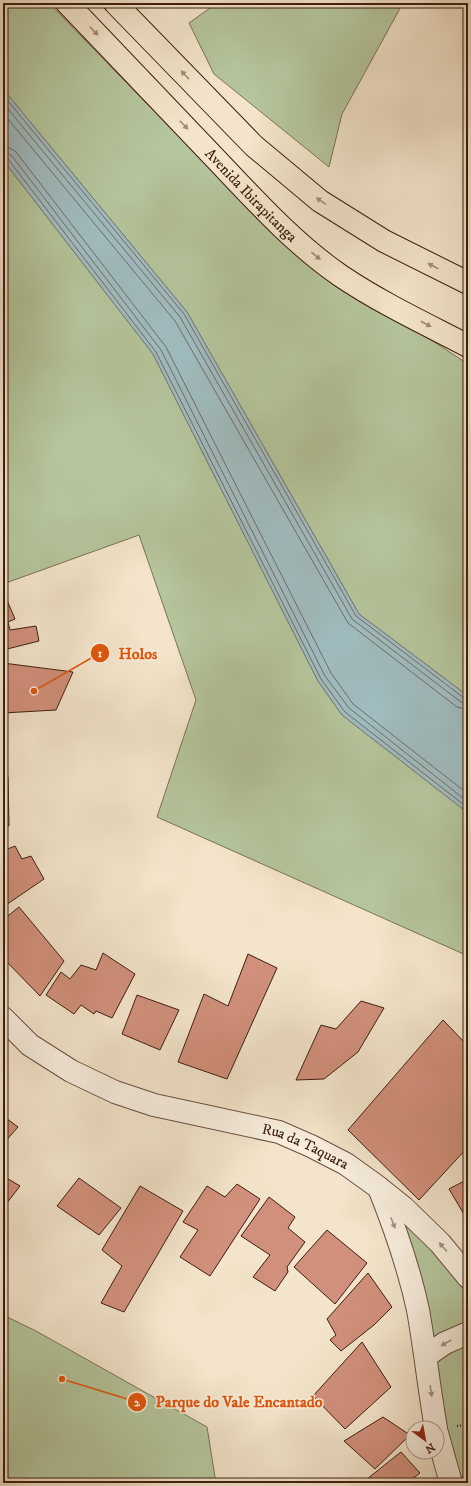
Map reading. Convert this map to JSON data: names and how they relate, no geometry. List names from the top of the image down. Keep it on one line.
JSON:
{"streets":{"main road":["Avenida Ibirapitanga"],"street":["Rua da Taquara"]},"places":["Holos","Parque do Vale Encantado"],"north":"bottom right"}
